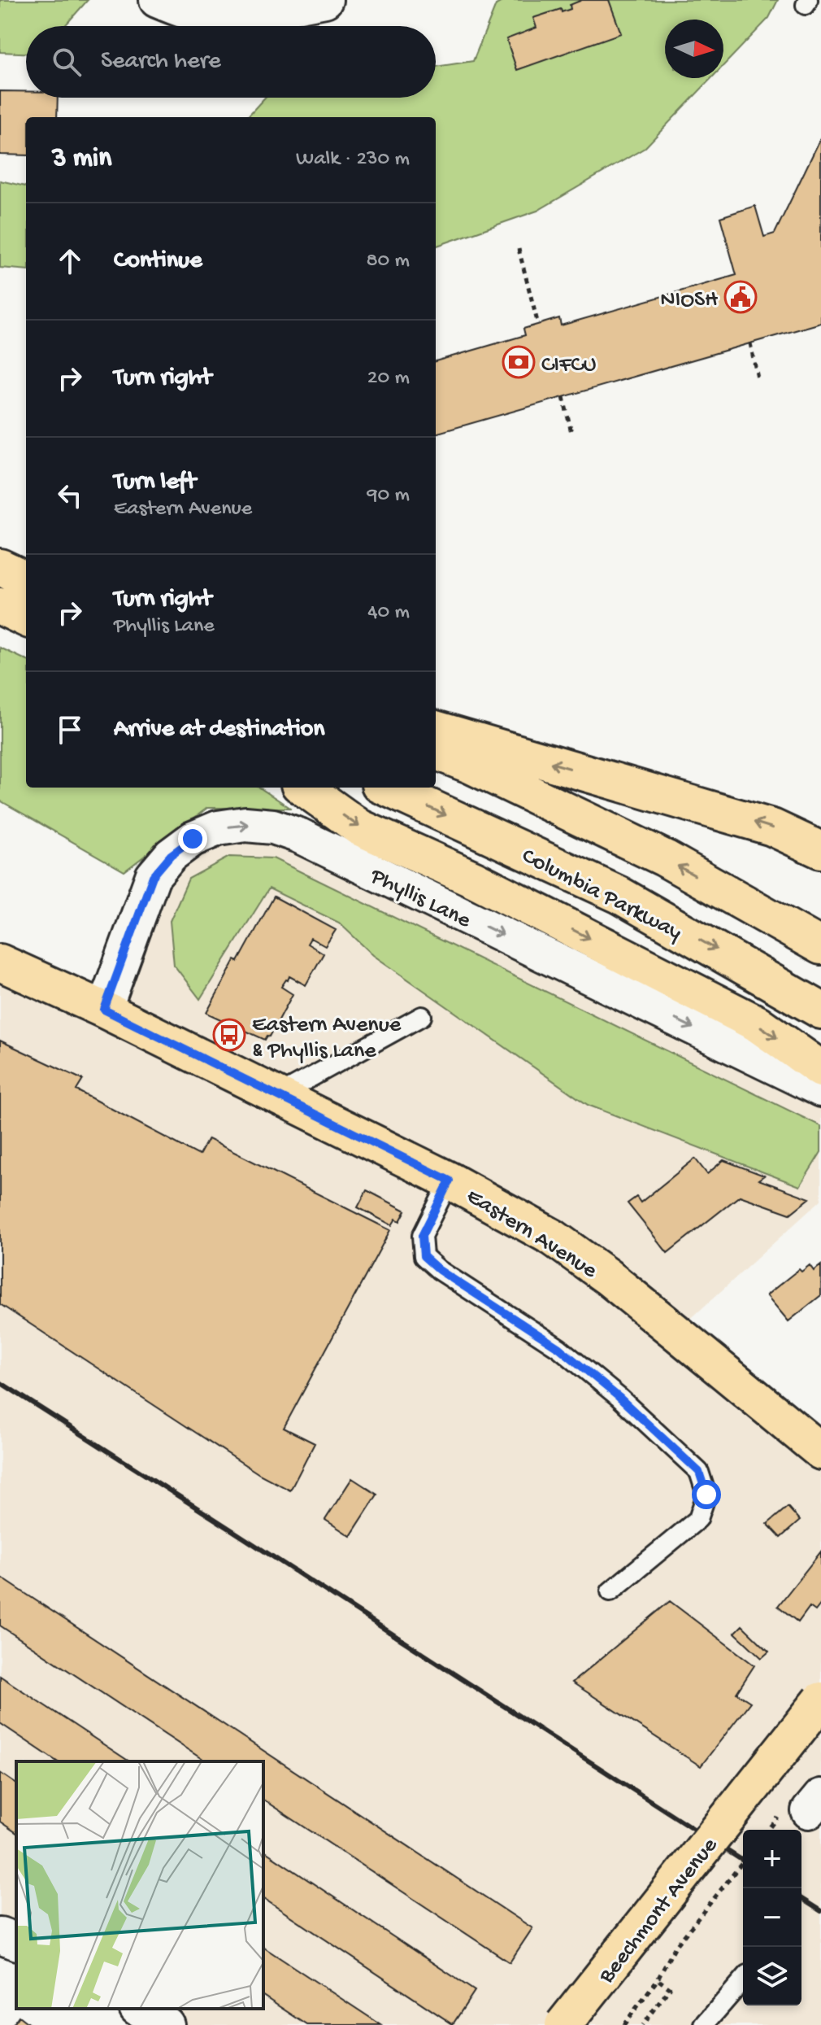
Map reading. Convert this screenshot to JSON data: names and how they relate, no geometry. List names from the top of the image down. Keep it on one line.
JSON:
{"streets":{"main road":["Columbia Parkway","Eastern Avenue","Beechmont Avenue"],"street":["Phyllis Lane"]},"crossings":[["Phyllis Lane","Eastern Avenue"]],"one_way":["Phyllis Lane"],"places":{"public building":["NIOSH"],"bank":["CIFCU"],"bus stop":["Eastern Avenue & Phyllis Lane"]},"north":"right","page":{"search":"Search here","heading":["3 min","Walk · 230 m"],"list":[["Continue","80 m"],["Turn right","20 m"],["Turn left","Eastern Avenue","90 m"],["Turn right","Phyllis Lane","40 m"],"Arrive at destination"],"map_buttons":["+","−"]}}
